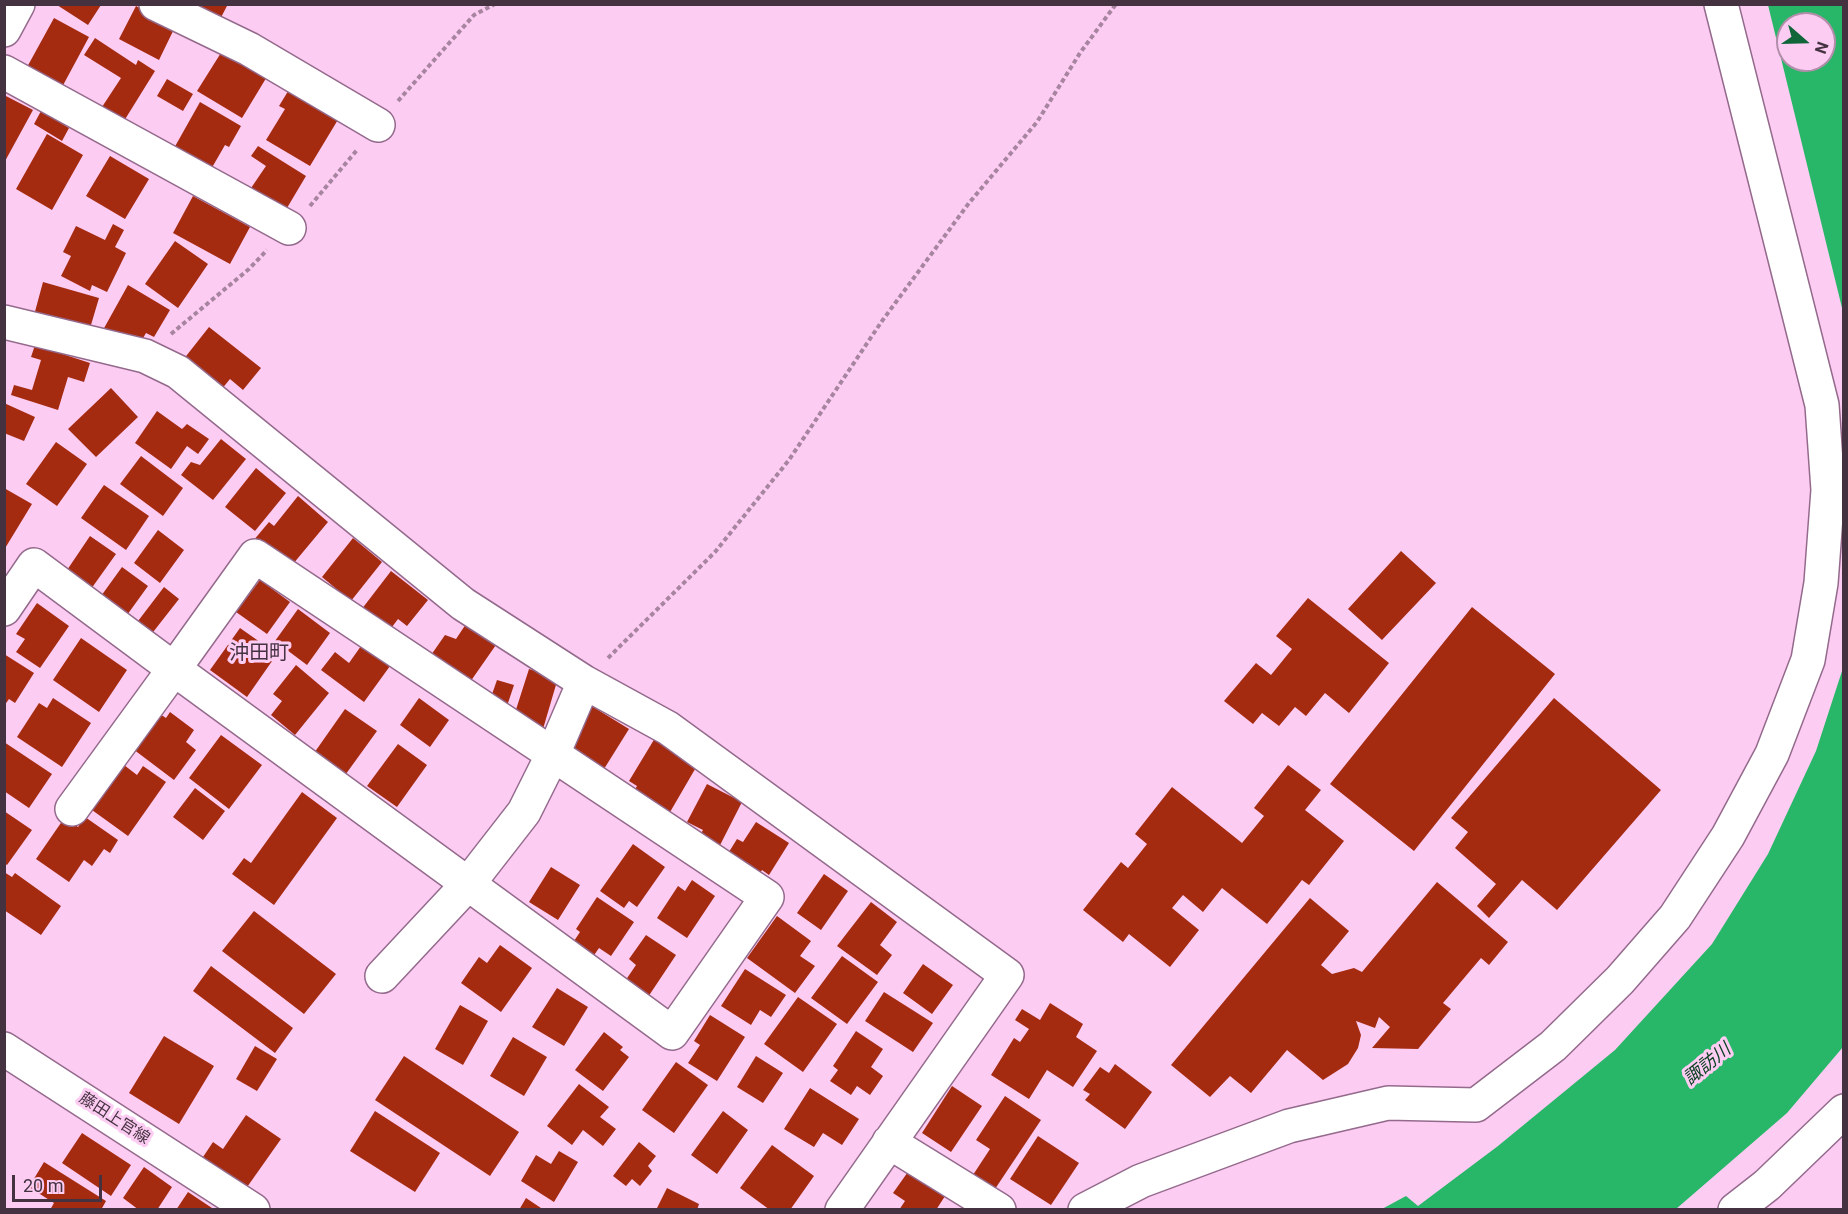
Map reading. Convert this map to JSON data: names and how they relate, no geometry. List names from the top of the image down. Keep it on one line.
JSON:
{"streets":{"street":["藤田上官線"]},"districts":["沖田町"],"water":["諏訪川"],"scale_bar":"20 m","north":"right"}
